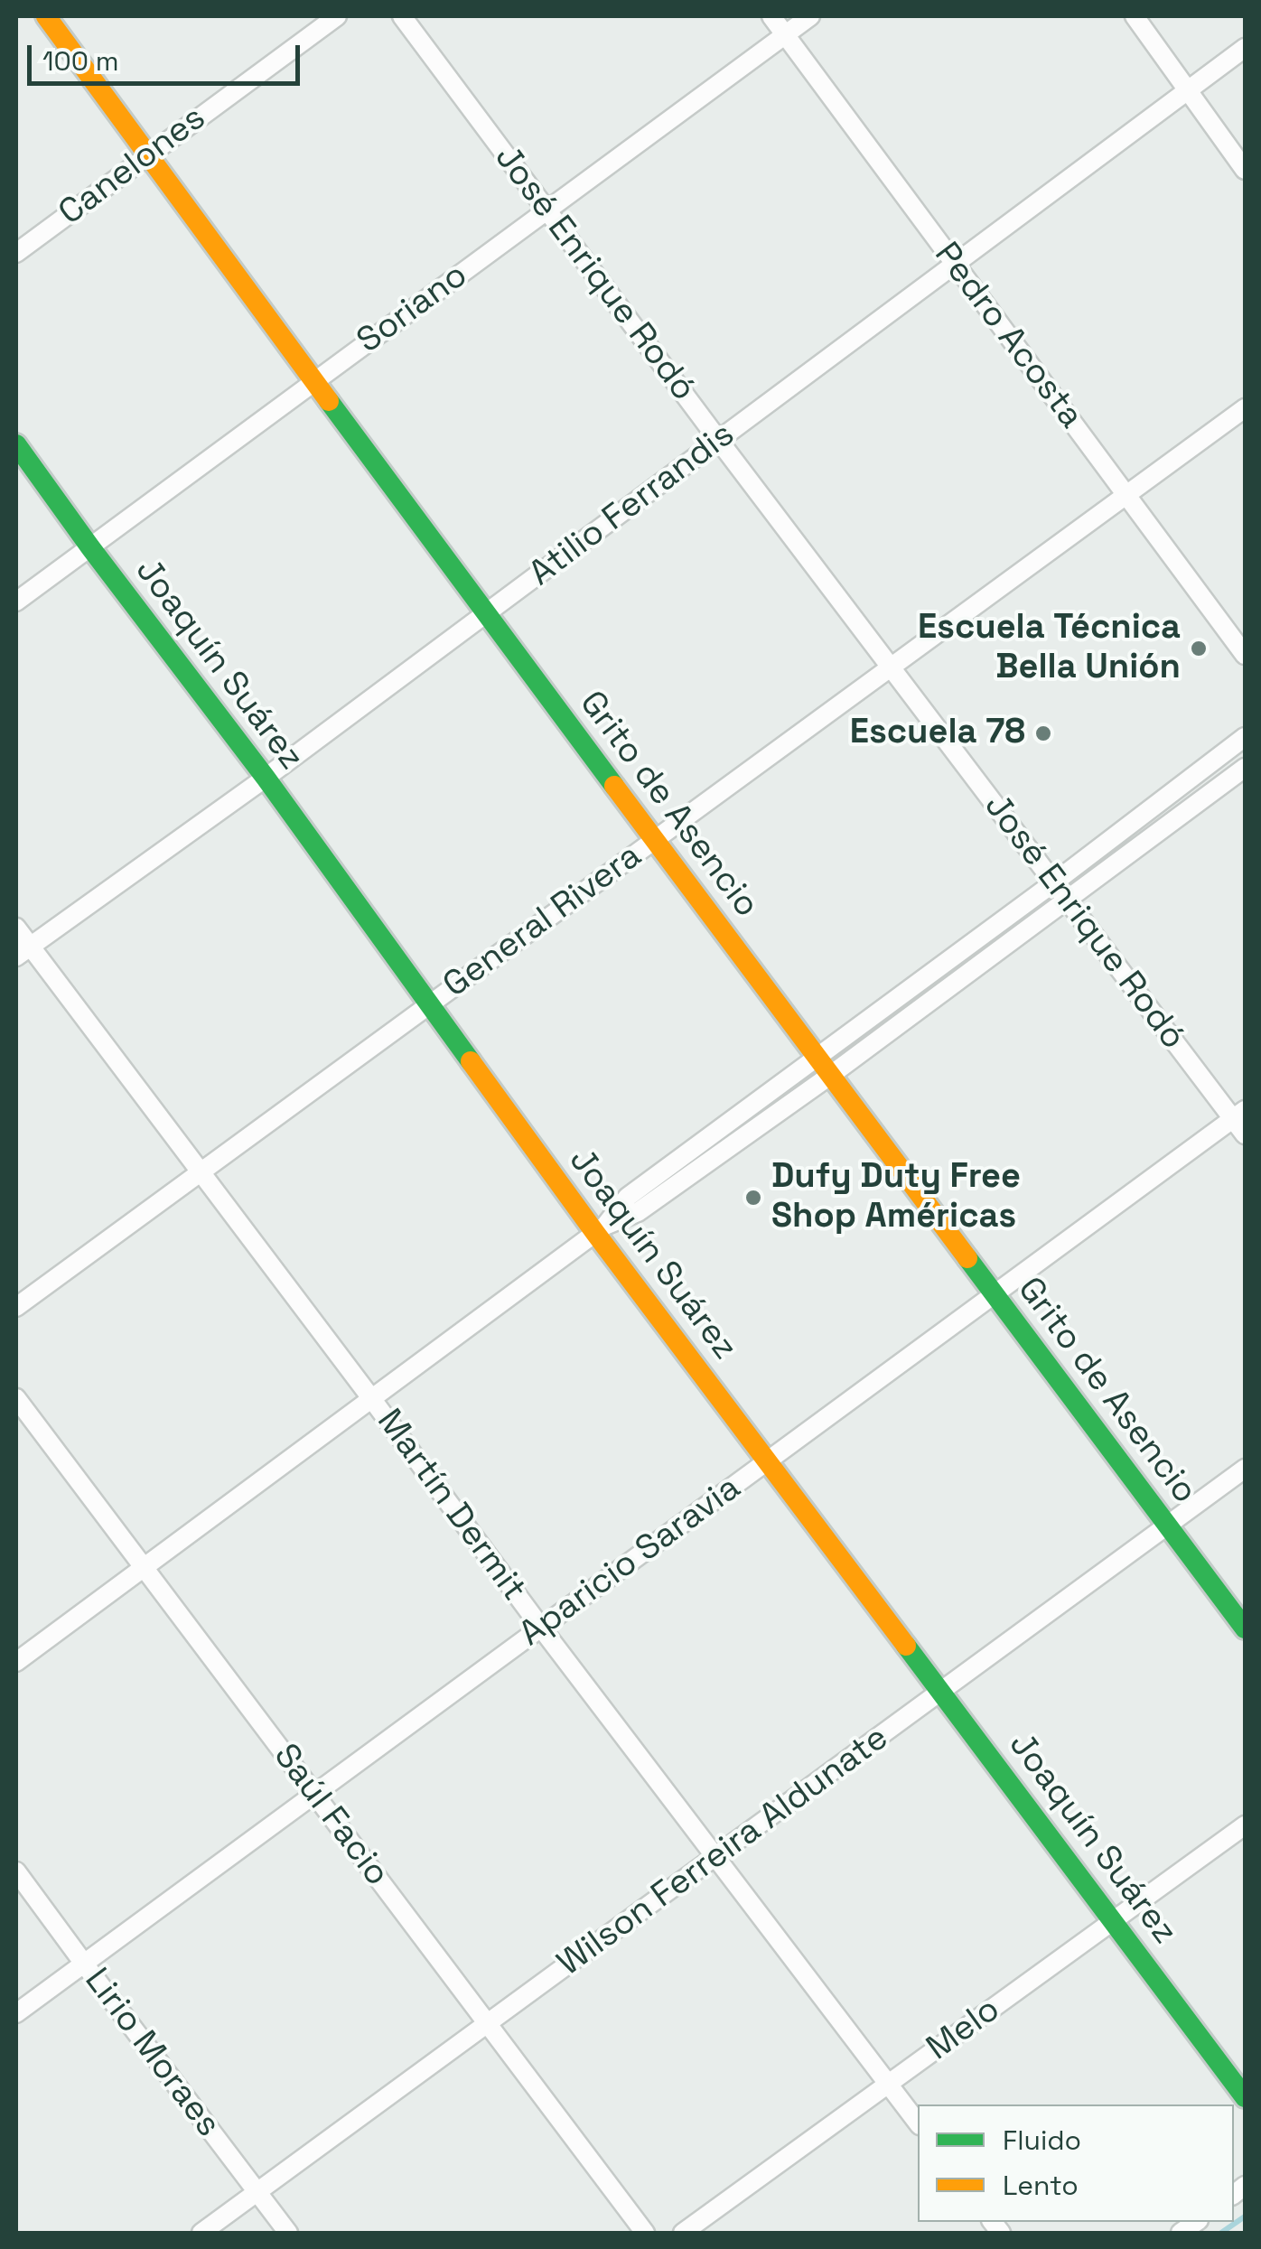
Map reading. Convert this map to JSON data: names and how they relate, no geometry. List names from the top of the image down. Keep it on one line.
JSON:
{"streets":{"street":["Canelones","José Enrique Rodó","Soriano","Pedro Acosta","Atilio Ferrandis","Joaquín Suárez","Grito de Asencio","General Rivera","Martín Dermit","Aparicio Saravia","Saúl Facio","Wilson Ferreira Aldunate","Melo","Lirio Moraes"]},"crossings":[["Canelones","Grito de Asencio"],["José Enrique Rodó","Soriano"],["José Enrique Rodó","Atilio Ferrandis"],["José Enrique Rodó","General Rivera"],["José Enrique Rodó","Aparicio Saravia"],["Soriano","Pedro Acosta"],["Soriano","Joaquín Suárez"],["Soriano","Grito de Asencio"],["Pedro Acosta","Atilio Ferrandis"],["Pedro Acosta","General Rivera"],["Atilio Ferrandis","Joaquín Suárez"],["Atilio Ferrandis","Grito de Asencio"],["Atilio Ferrandis","Martín Dermit"],["Joaquín Suárez","General Rivera"],["Joaquín Suárez","Aparicio Saravia"],["Joaquín Suárez","Wilson Ferreira Aldunate"],["Joaquín Suárez","Melo"],["Grito de Asencio","General Rivera"],["Grito de Asencio","Aparicio Saravia"],["Grito de Asencio","Wilson Ferreira Aldunate"],["General Rivera","Martín Dermit"],["Martín Dermit","Aparicio Saravia"],["Martín Dermit","Wilson Ferreira Aldunate"],["Martín Dermit","Melo"],["Aparicio Saravia","Saúl Facio"],["Aparicio Saravia","Lirio Moraes"],["Saúl Facio","Wilson Ferreira Aldunate"],["Wilson Ferreira Aldunate","Lirio Moraes"]],"places":["Escuela Técnica Bella Unión","Escuela 78","Dufy Duty Free Shop Américas"],"legend":["Fluido","Lento"],"scale_bar":"100 m"}
